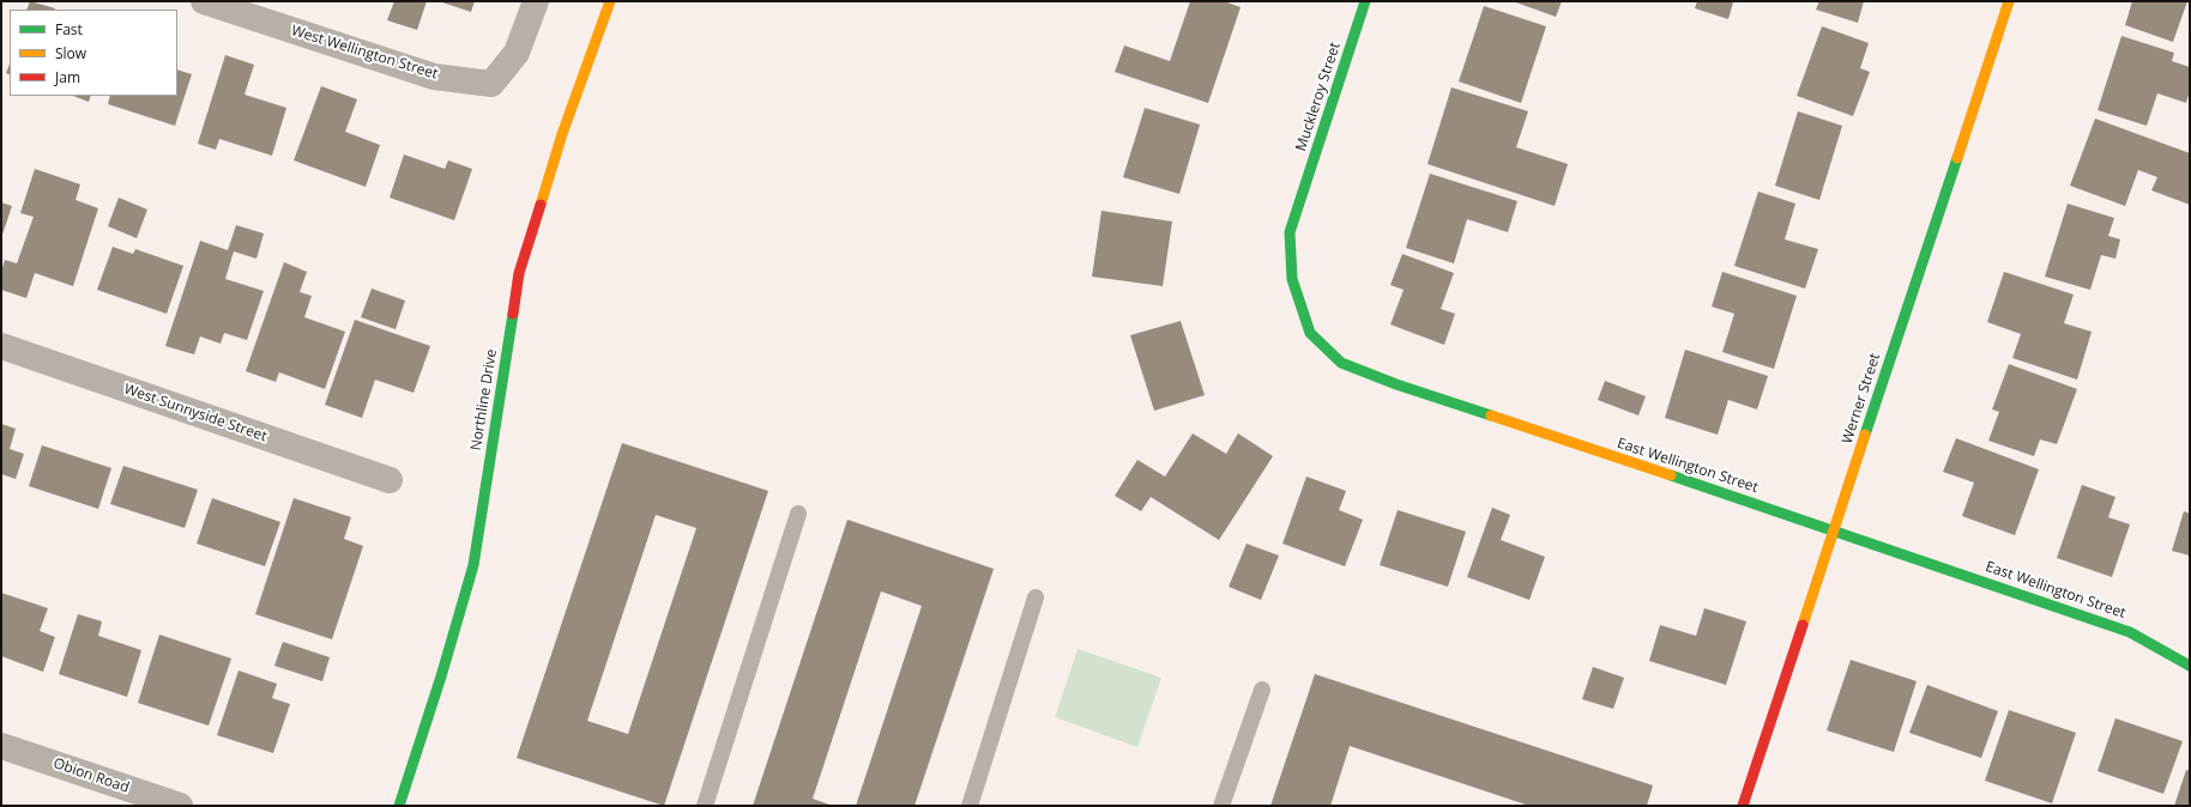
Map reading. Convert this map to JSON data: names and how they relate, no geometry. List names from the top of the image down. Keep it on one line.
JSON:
{"streets":{"street":["West Wellington Street","Muckleroy Street","Werner Street","Northline Drive","West Sunnyside Street","East Wellington Street","Obion Road"]},"crossings":[["Muckleroy Street","East Wellington Street"],["Werner Street","East Wellington Street"]],"legend":["Fast","Slow","Jam"]}
